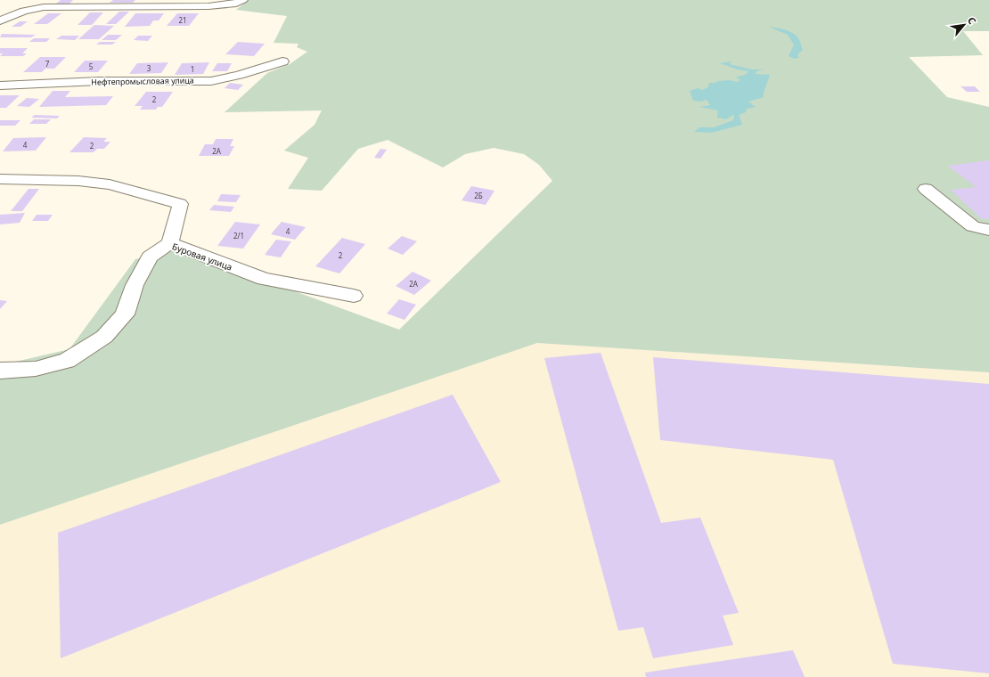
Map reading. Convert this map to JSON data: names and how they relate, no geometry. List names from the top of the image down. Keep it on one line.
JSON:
{"streets":{"street":["Нефтепромысловая улица","Буровая улица"]},"house_numbers":["21","7","5","3","1","2","4","2","2А","2Б","4","2/1","2","2А"],"north":"top right"}
